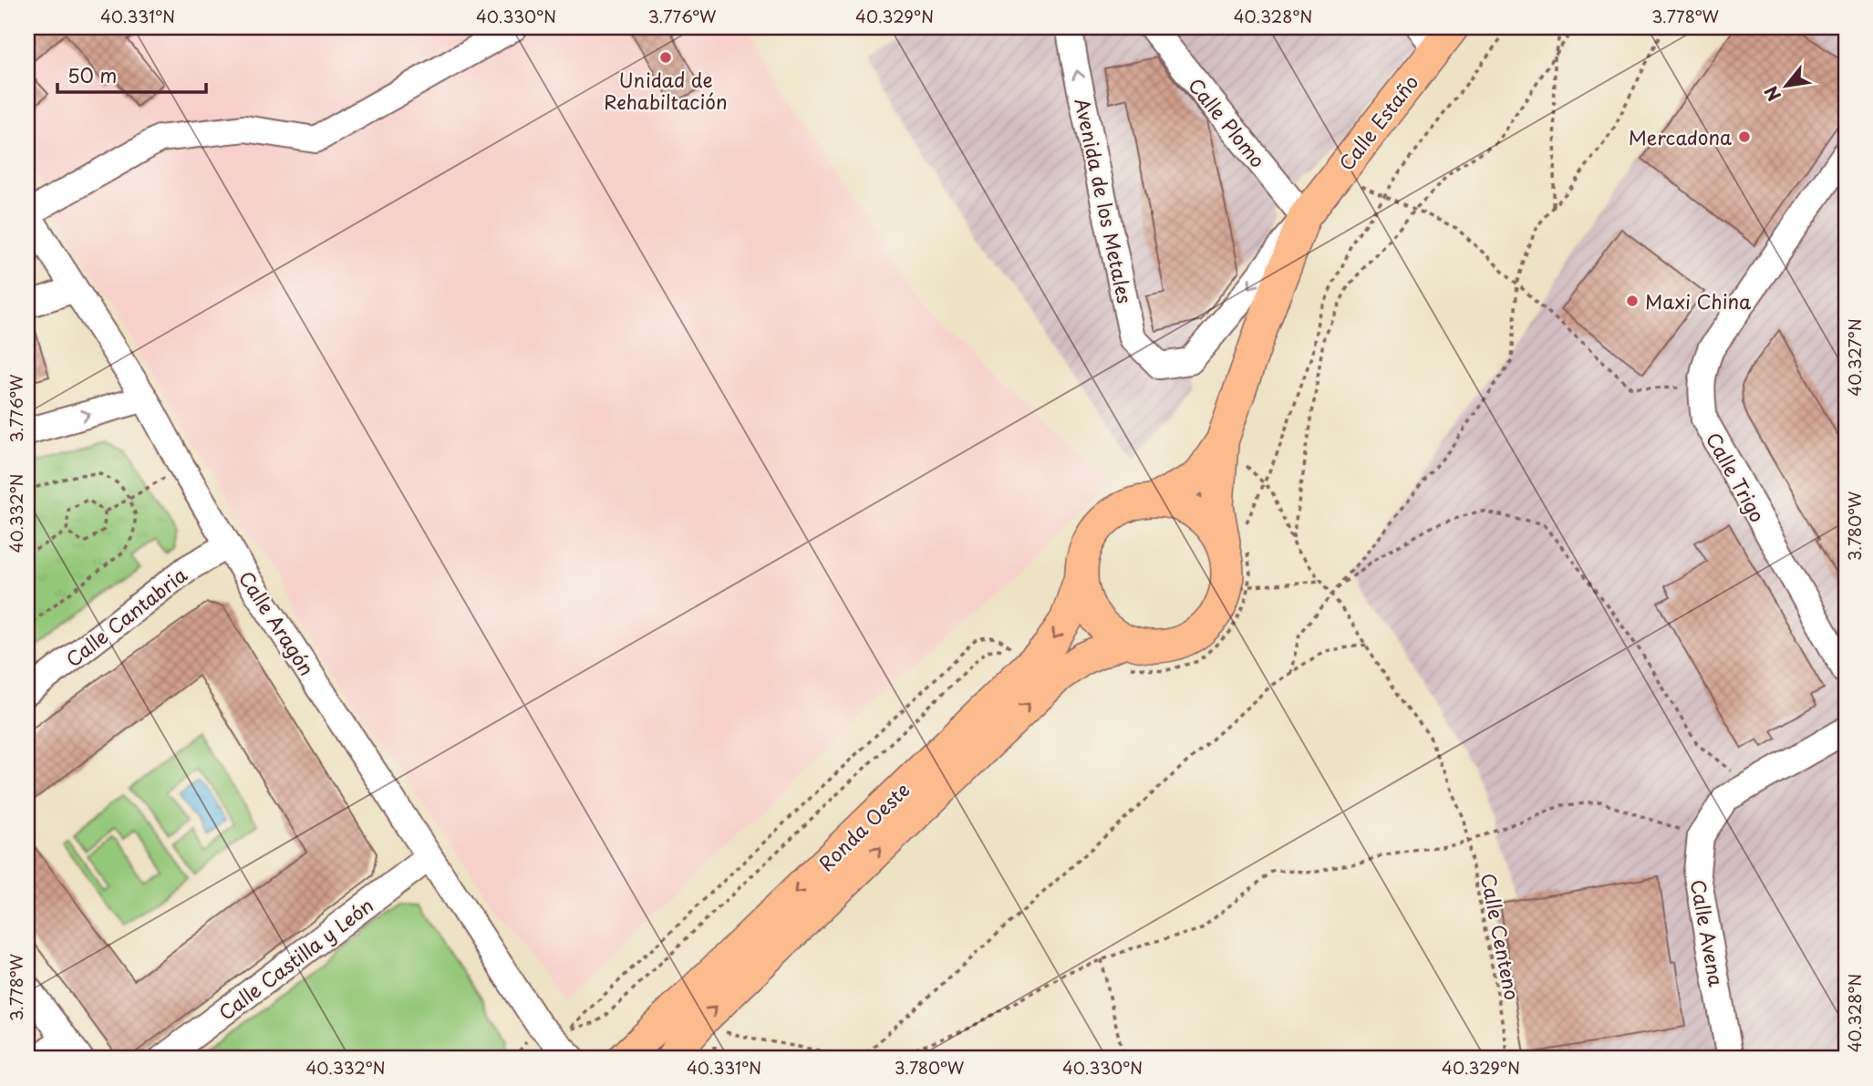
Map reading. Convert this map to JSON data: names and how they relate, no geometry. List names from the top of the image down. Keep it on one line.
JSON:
{"streets":{"main road":["Calle Estaño","Ronda Oeste"],"street":["Calle Plomo","Avenida de los Metales","Calle Trigo","Calle Cantabria","Calle Aragón","Calle Avena","Calle Castilla y León"],"path":["Calle Centeno"]},"crossings":[["Calle Plomo","Calle Estaño"],["Calle Estaño","Avenida de los Metales"],["Calle Estaño","Ronda Oeste"],["Calle Estaño","Calle Centeno"],["Calle Cantabria","Calle Aragón"],["Calle Aragón","Calle Castilla y León"]],"one_way":["Avenida de los Metales"],"places":["Unidad de Rehabiltación","Mercadona","Maxi China"],"scale_bar":"50 m","north":"bottom left","coordinates":["40.331°N","40.330°N","3.776°W","40.329°N","40.328°N","3.778°W","40.327°N","40.332°N","3.780°W"]}
